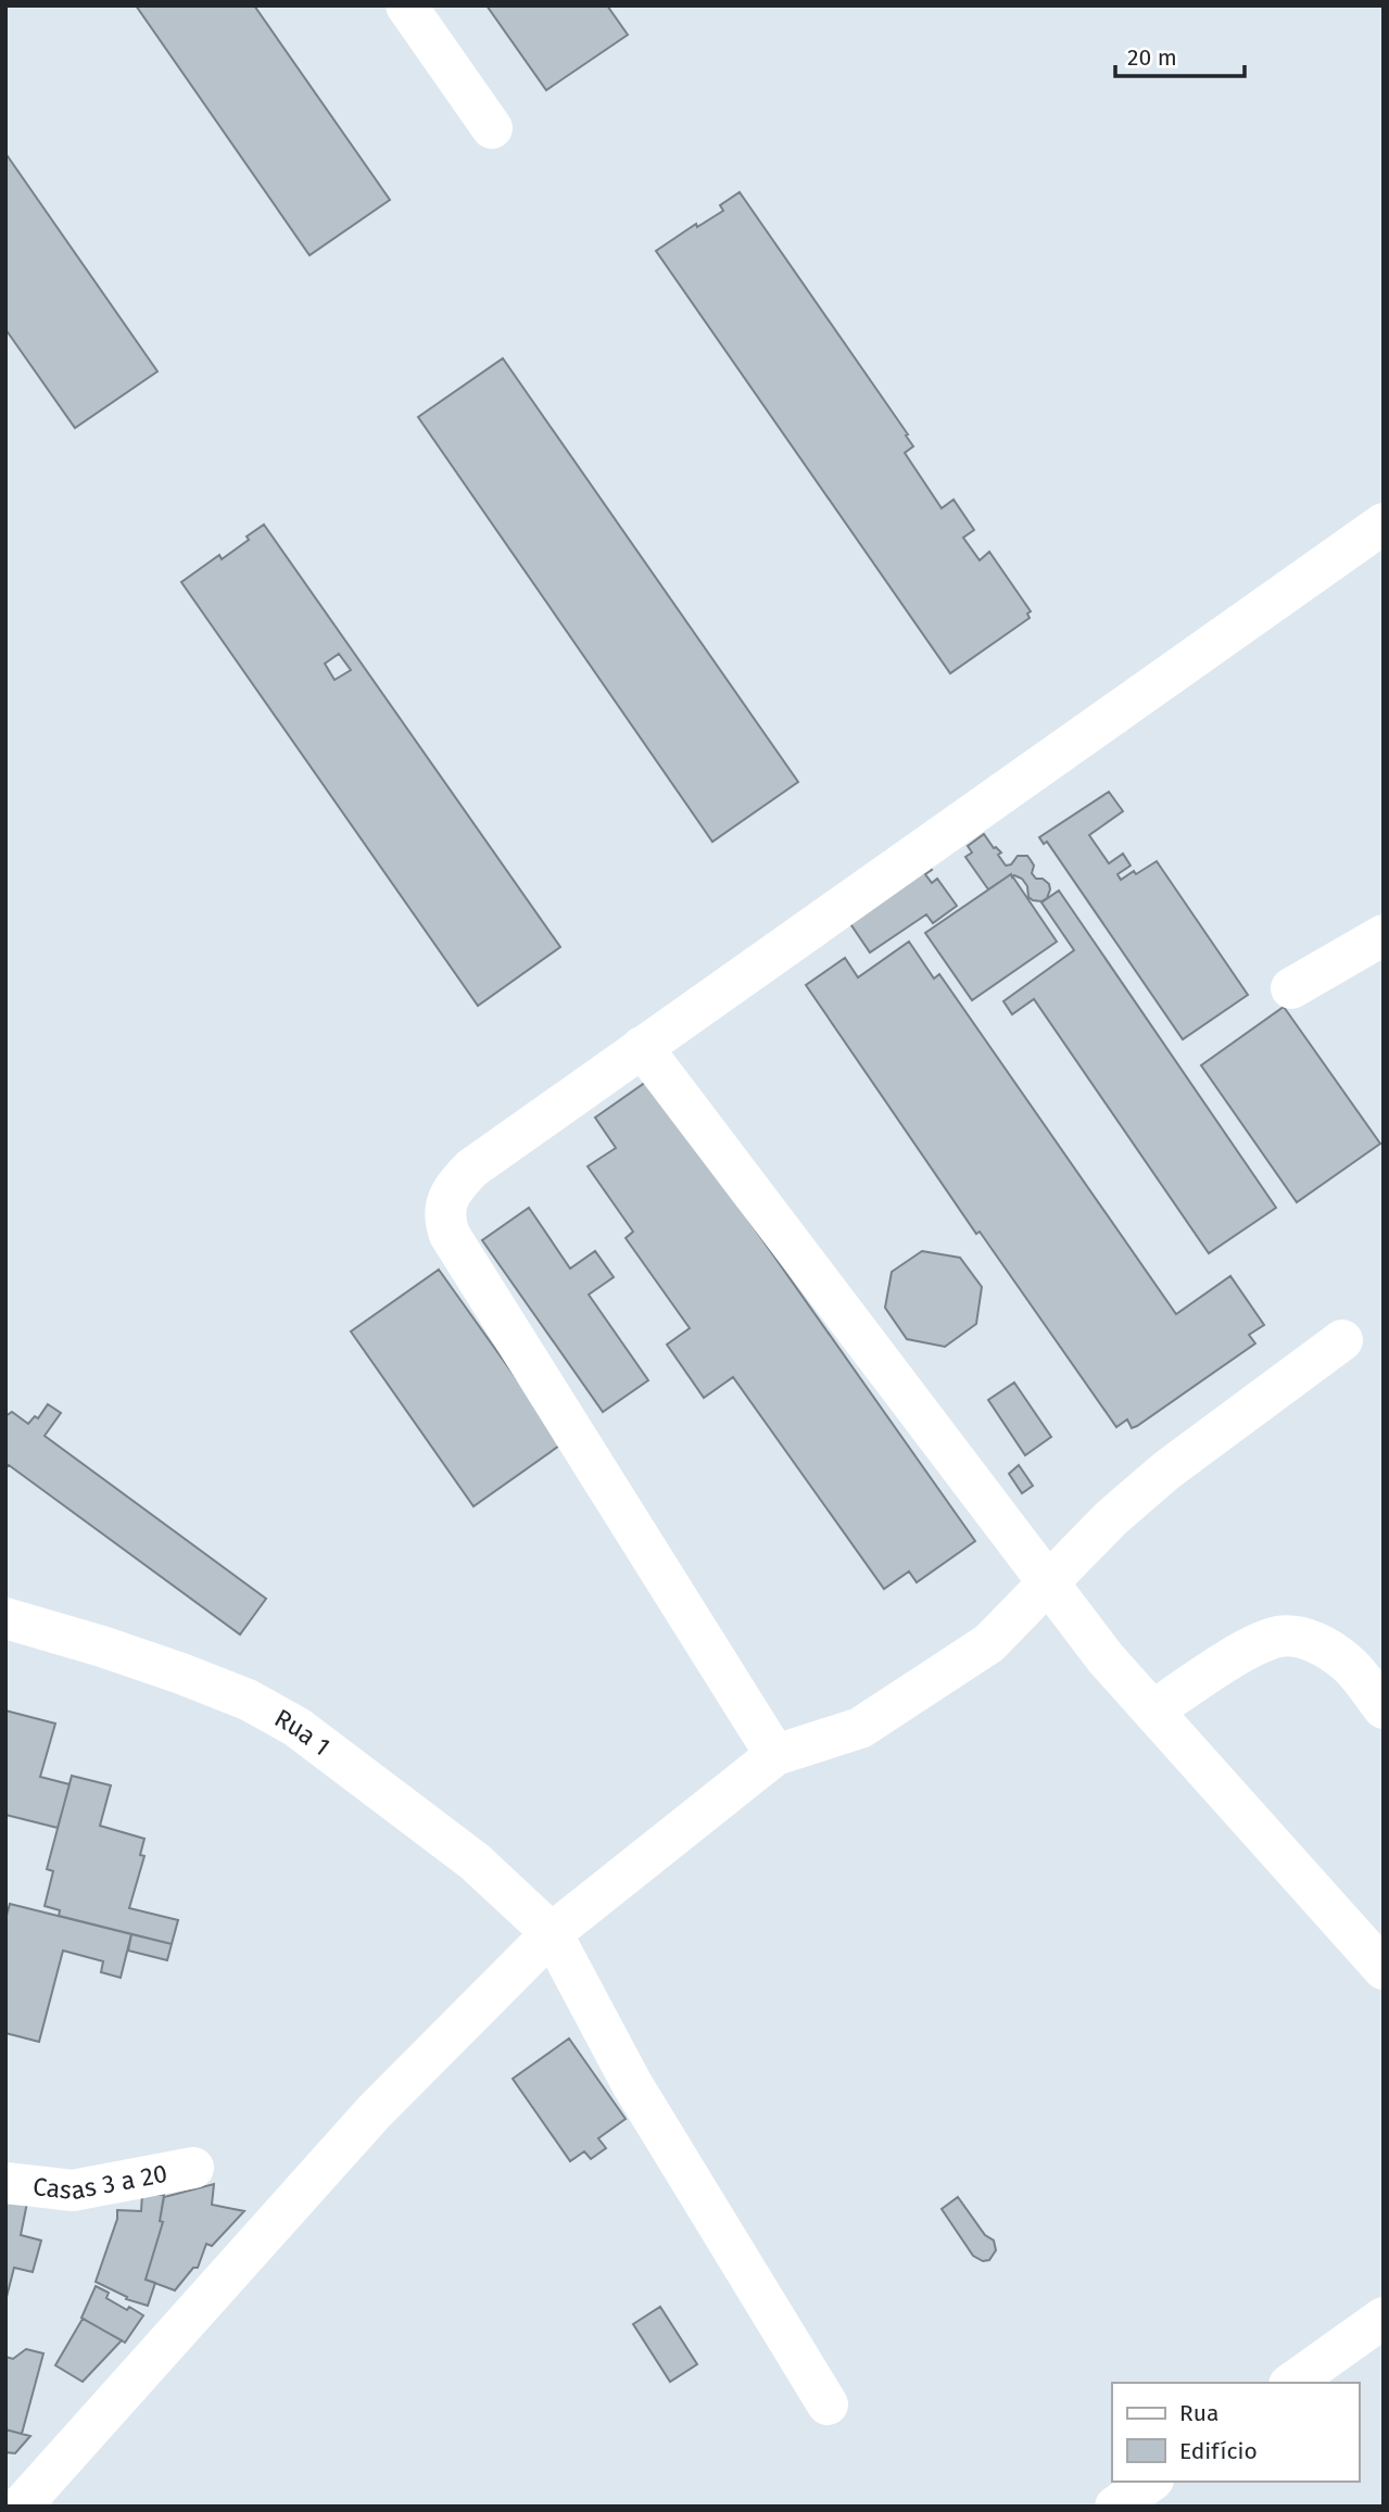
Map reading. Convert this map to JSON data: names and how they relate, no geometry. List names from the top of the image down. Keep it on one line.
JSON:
{"streets":{"street":["Rua 1","Casas 3 a 20"]},"legend":["Rua","Edifício"],"scale_bar":"20 m"}
